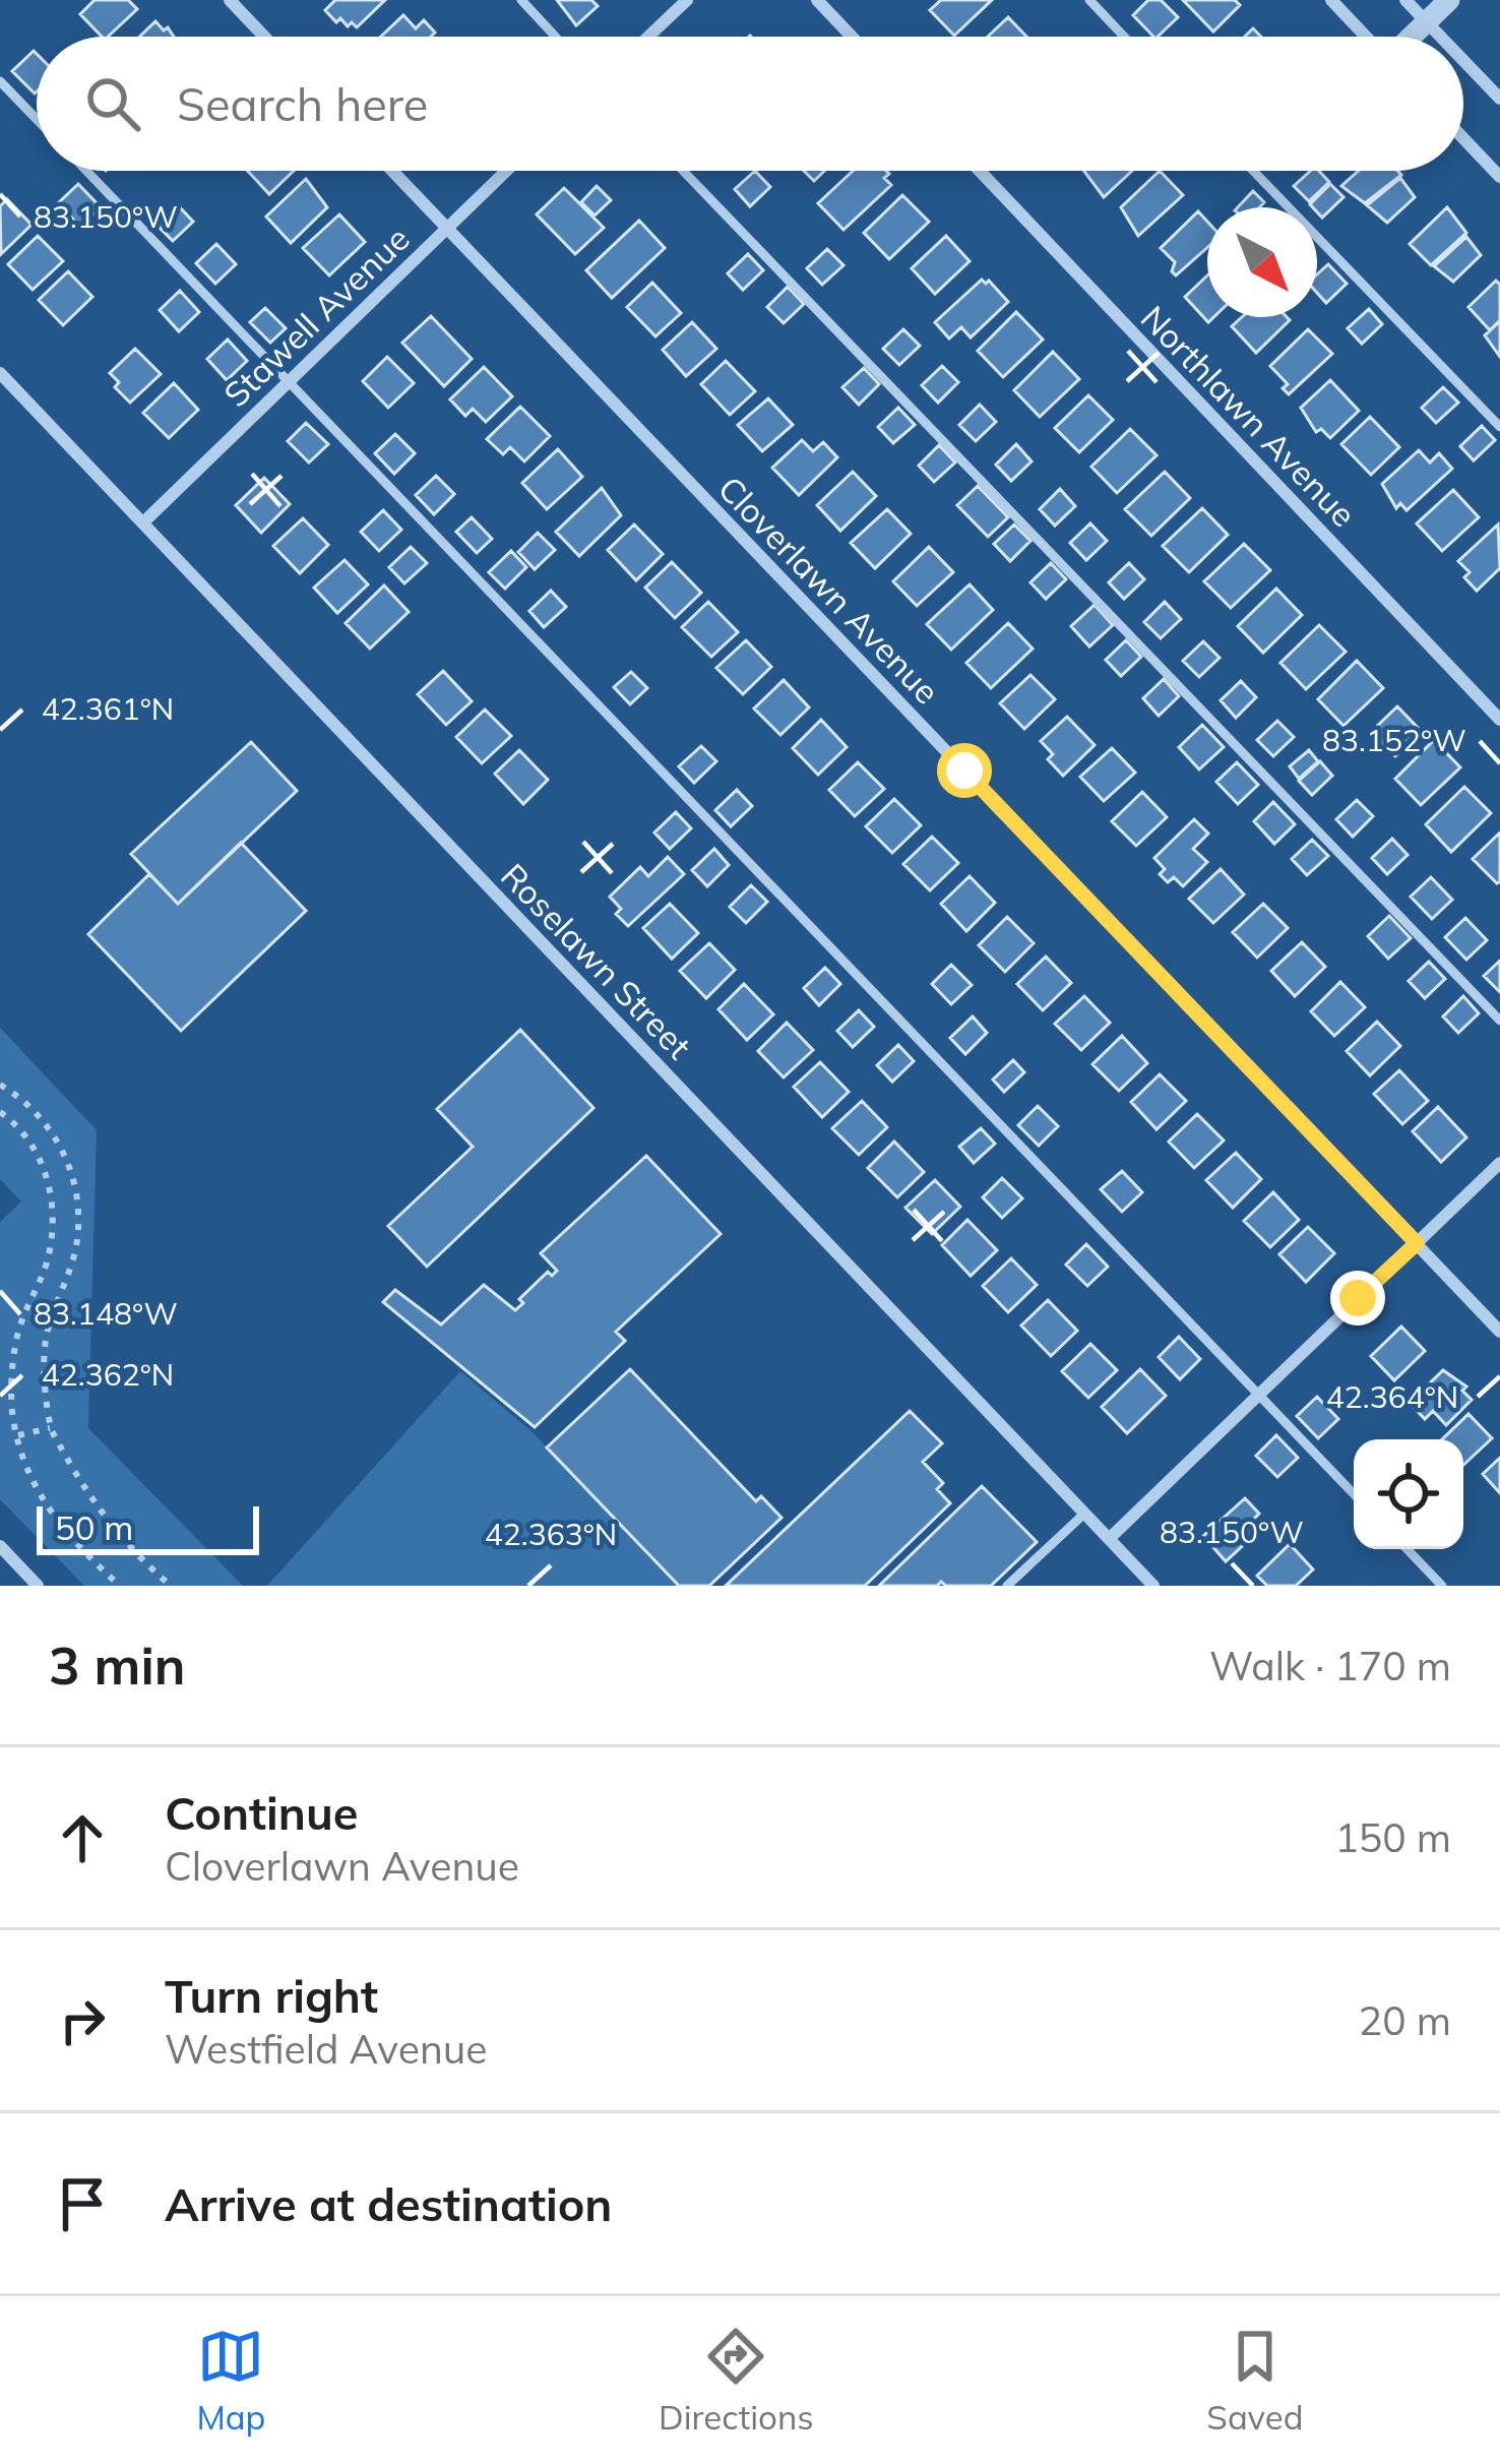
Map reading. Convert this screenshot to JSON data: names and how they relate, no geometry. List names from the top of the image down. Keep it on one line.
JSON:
{"streets":{"street":["Stawell Avenue","Northlawn Avenue","Cloverlawn Avenue","Roselawn Street"]},"crossings":[["Stawell Avenue","Cloverlawn Avenue"],["Stawell Avenue","Roselawn Street"]],"scale_bar":"50 m","north":"bottom right","page":{"search":"Search here","scale":"50 m","heading":["3 min","Walk · 170 m"],"list":[["Continue","Cloverlawn Avenue","150 m"],["Turn right","Westfield Avenue","20 m"],"Arrive at destination"],"nav":["Map","Directions","Saved"]},"coordinates":["83.150°W","42.361°N","83.152°W","83.148°W","42.362°N","42.364°N","42.363°N"]}
